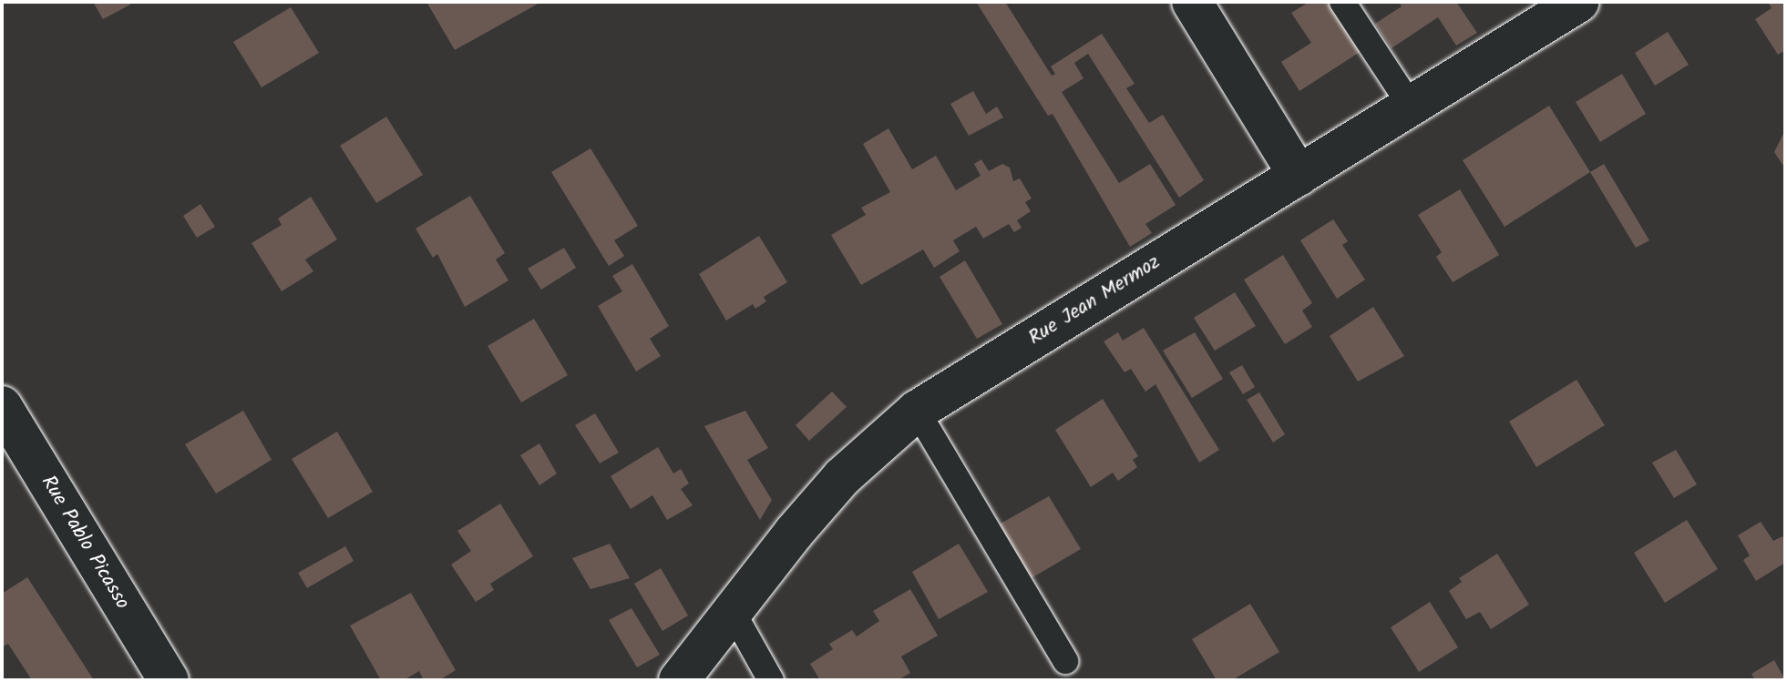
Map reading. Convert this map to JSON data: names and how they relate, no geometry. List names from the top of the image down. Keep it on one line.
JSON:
{"streets":{"street":["Rue Jean Mermoz","Rue Pablo Picasso"]}}
